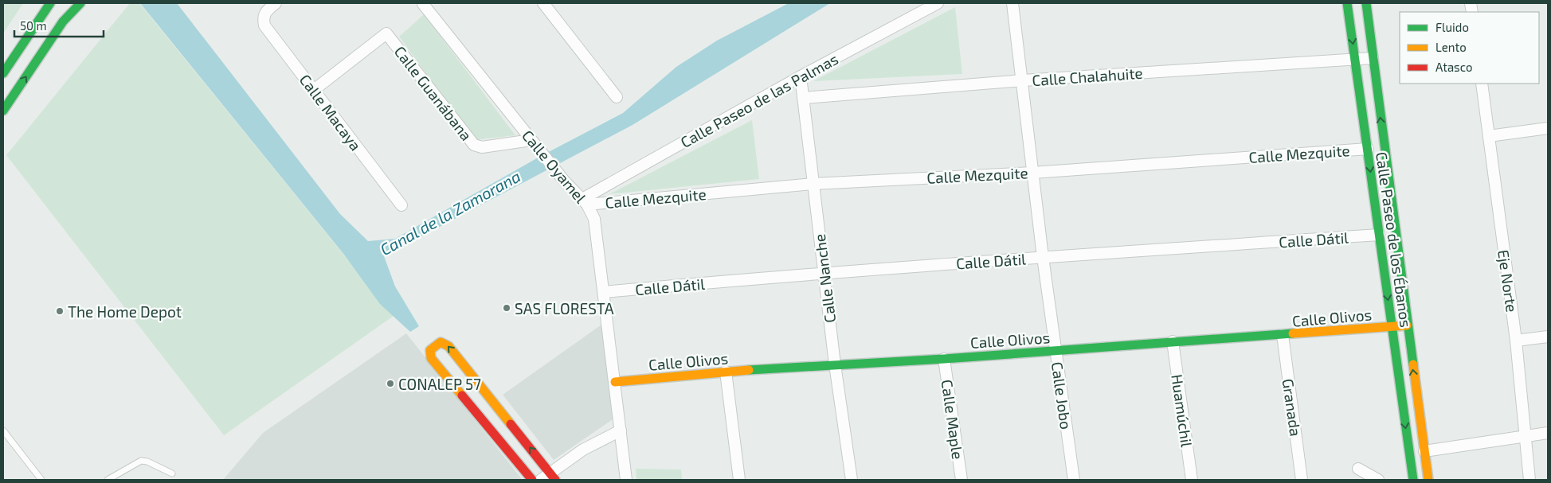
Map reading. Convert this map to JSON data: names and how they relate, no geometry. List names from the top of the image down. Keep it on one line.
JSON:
{"streets":{"main road":["Calle Paseo de los Ébanos","Calle Olivos"],"street":["Calle Chalahuite","Calle Guanábana","Calle Paseo de las Palmas","Calle Macaya","Calle Mezquite","Calle Oyamel","Calle Dátil","Calle Nanche","Eje Norte","Calle Jobo","Granada","Huamúchil","Calle Maple"]},"crossings":[["Calle Chalahuite","Calle Paseo de los Ébanos"],["Calle Chalahuite","Calle Nanche"],["Calle Chalahuite","Calle Jobo"],["Calle Guanábana","Calle Macaya"],["Calle Guanábana","Calle Oyamel"],["Calle Paseo de las Palmas","Calle Mezquite"],["Calle Paseo de las Palmas","Calle Oyamel"],["Calle Paseo de las Palmas","Calle Nanche"],["Calle Mezquite","Calle Oyamel"],["Calle Mezquite","Calle Paseo de los Ébanos"],["Calle Mezquite","Calle Nanche"],["Calle Mezquite","Calle Jobo"],["Calle Oyamel","Calle Dátil"],["Calle Oyamel","Calle Olivos"],["Calle Dátil","Calle Paseo de los Ébanos"],["Calle Dátil","Calle Nanche"],["Calle Dátil","Calle Jobo"],["Calle Paseo de los Ébanos","Calle Olivos"],["Calle Nanche","Calle Olivos"],["Calle Olivos","Calle Jobo"],["Calle Olivos","Granada"],["Calle Olivos","Huamúchil"],["Calle Olivos","Calle Maple"]],"water":["Canal de la Zamorana"],"places":["SAS FLORESTA","The Home Depot","CONALEP 57"],"legend":["Fluido","Lento","Atasco"],"scale_bar":"50 m"}
